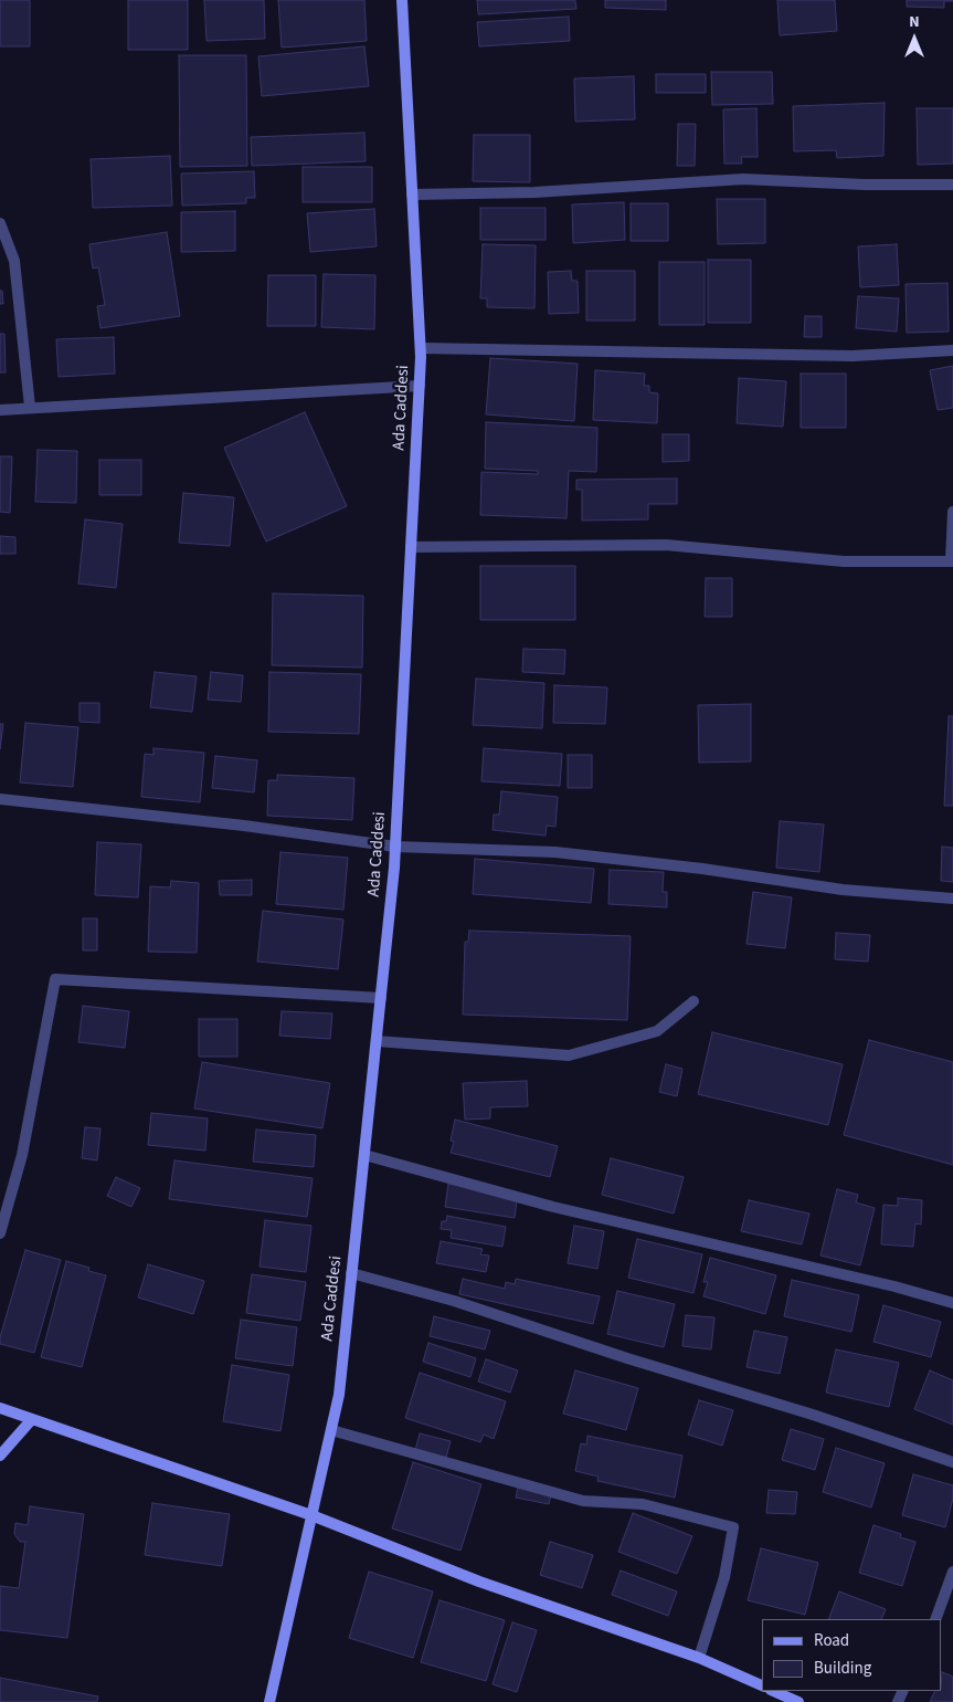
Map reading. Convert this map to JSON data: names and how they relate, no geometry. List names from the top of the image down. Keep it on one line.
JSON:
{"streets":{"main road":["Ada Caddesi"]},"legend":["Road","Building"],"north":"top"}
